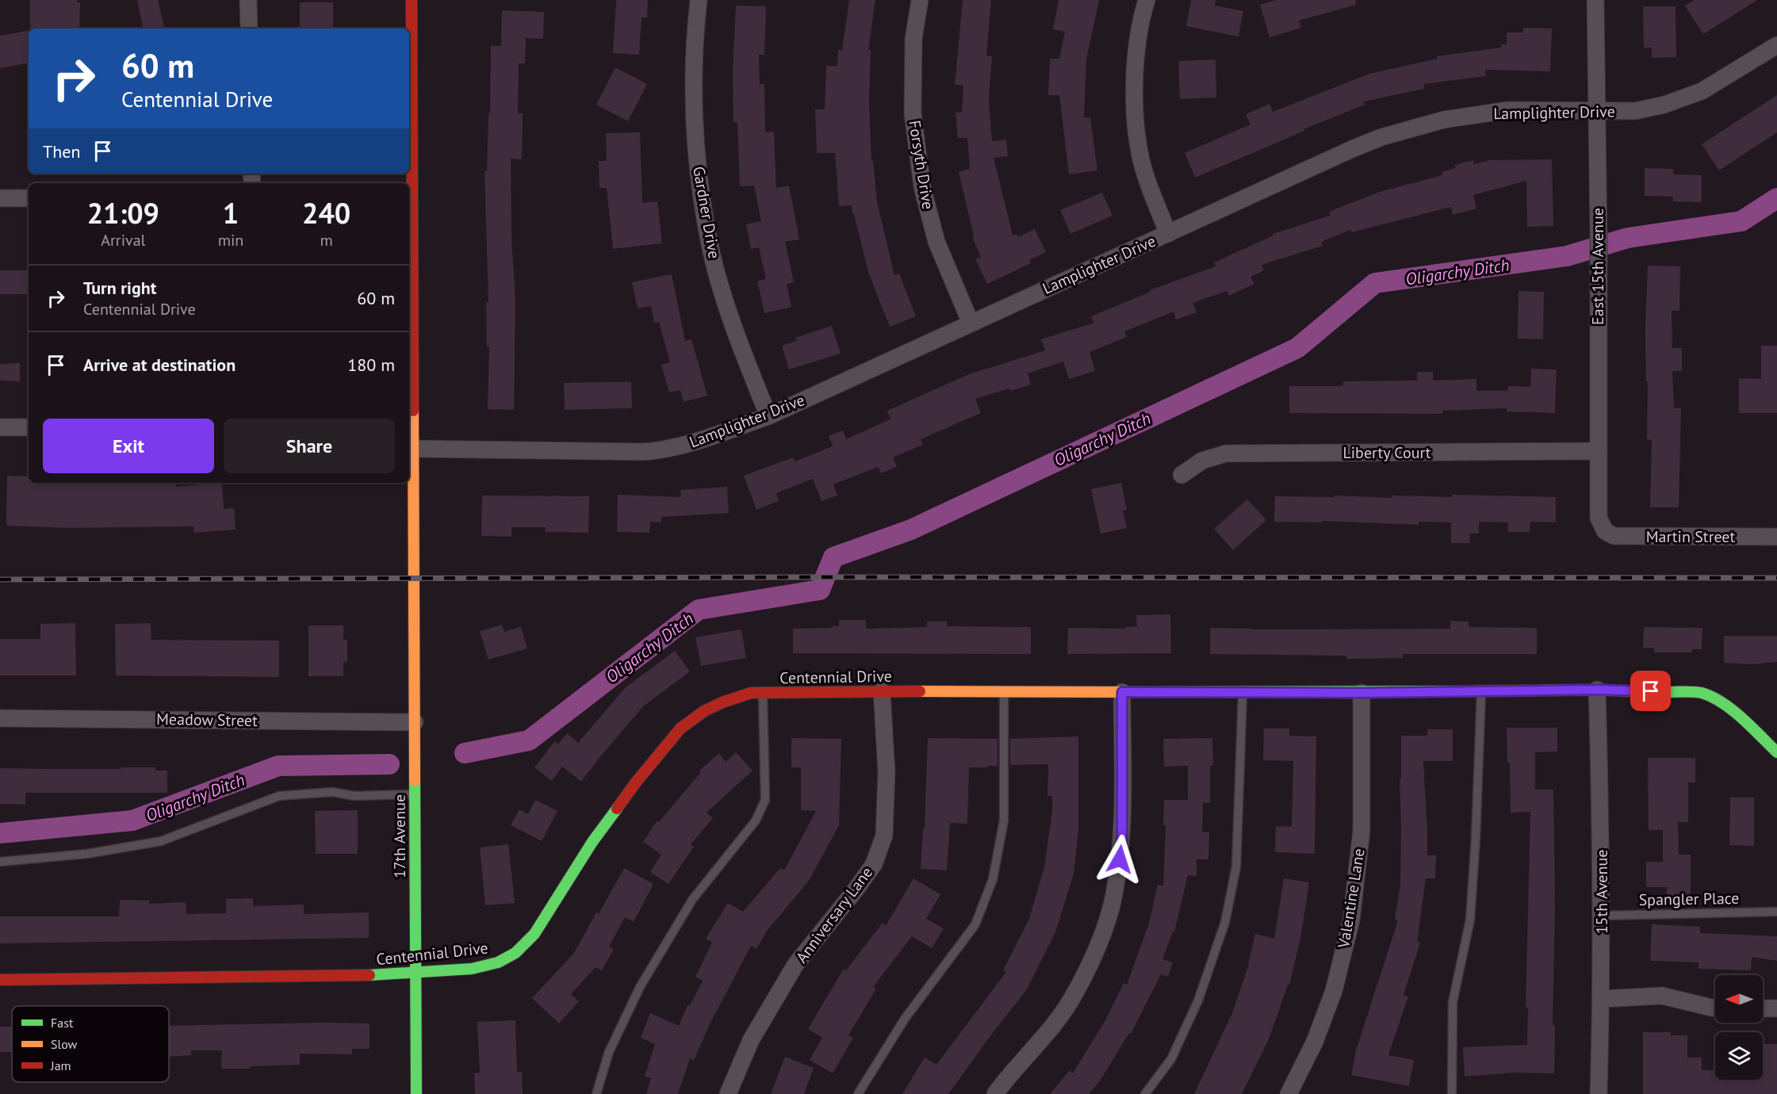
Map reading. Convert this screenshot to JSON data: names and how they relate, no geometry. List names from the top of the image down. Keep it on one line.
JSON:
{"streets":{"street":["Lamplighter Drive","Forsyth Drive","Gardner Drive","East 15th Avenue","Liberty Court","Martin Street","Centennial Drive","Meadow Street","17th Avenue","15th Avenue","Valentine Lane","Anniversary Lane"],"lane":["Spangler Place"]},"crossings":[["Lamplighter Drive","Forsyth Drive"],["Lamplighter Drive","Gardner Drive"],["Lamplighter Drive","East 15th Avenue"],["Lamplighter Drive","17th Avenue"],["East 15th Avenue","Liberty Court"],["East 15th Avenue","Martin Street"],["Centennial Drive","17th Avenue"],["Centennial Drive","15th Avenue"],["Centennial Drive","Valentine Lane"],["Centennial Drive","Anniversary Lane"],["Meadow Street","17th Avenue"],["15th Avenue","Spangler Place"]],"water":["Oligarchy Ditch"],"legend":["Fast","Slow","Jam"],"north":"left","page":{"turn":["60 m","Centennial Drive"],"then":"Then","eta":["21:09","Arrival","1","min","240","m"],"list":[{"name":"Turn right","note":"Centennial Drive","value":"60 m"},{"name":"Arrive at destination","value":"180 m"}],"buttons":["Exit","Share"]}}
